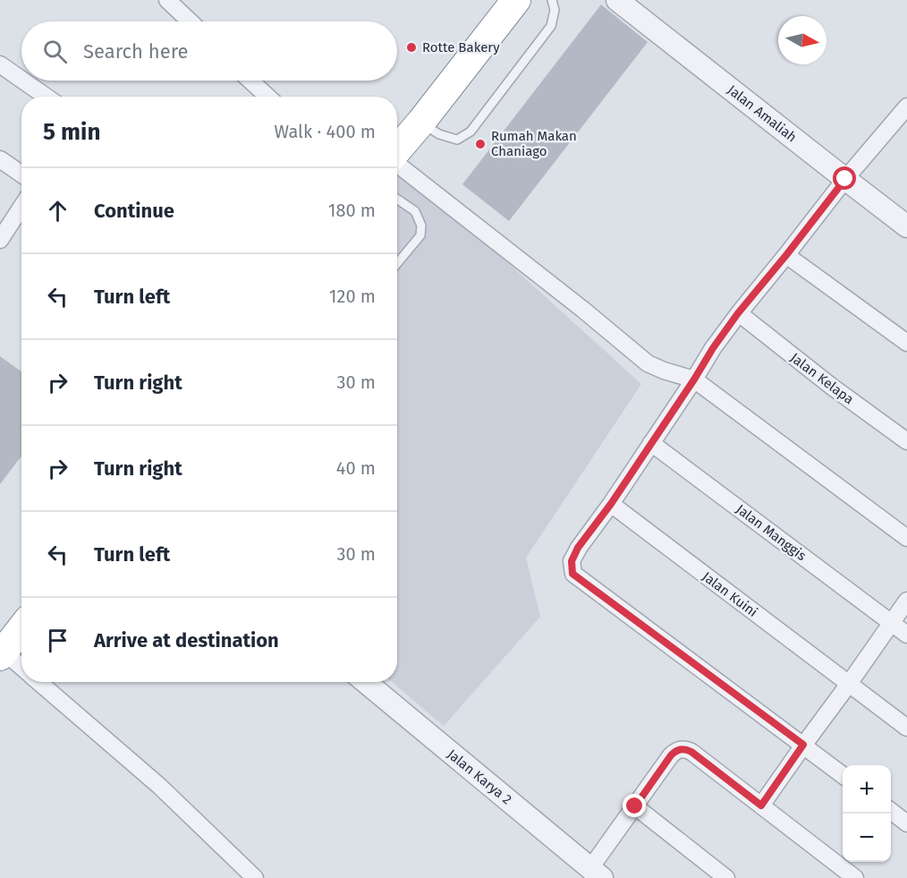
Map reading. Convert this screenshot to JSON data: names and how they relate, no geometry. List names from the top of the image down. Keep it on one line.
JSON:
{"streets":{"street":["Jalan Amaliah","Jalan Kelapa","Jalan Manggis","Jalan Kuini","Jalan Karya 2"]},"places":["Rotte Bakery","Rumah Makan Chaniago"],"north":"right","page":{"search":"Search here","heading":["5 min","Walk · 400 m"],"list":[["Continue","180 m"],["Turn left","120 m"],["Turn right","30 m"],["Turn right","40 m"],["Turn left","30 m"],"Arrive at destination"],"map_buttons":["+","−"]}}
